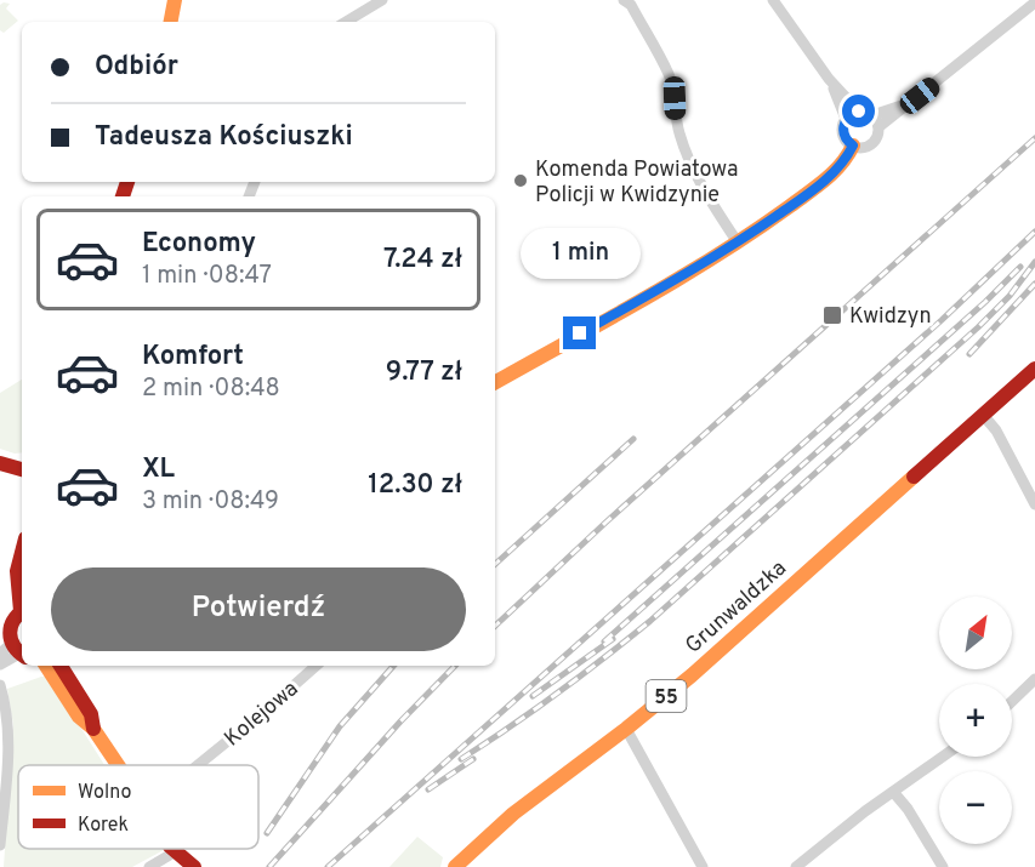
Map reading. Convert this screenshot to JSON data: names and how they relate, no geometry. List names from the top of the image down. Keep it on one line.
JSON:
{"streets":{"street":["Grunwaldzka","55","Kolejowa"]},"places":{"other":["Komenda Powiatowa Policji w Kwidzynie"],"transit":["Kwidzyn"]},"legend":["Wolno","Korek"],"north":"top right","page":{"banner":["Odbiór","Tadeusza Kościuszki"],"list":[{"name":"Economy","note":"1 min · 08:47","value":"7.24 zł"},{"name":"Komfort","note":"2 min · 08:48","value":"9.77 zł"},{"name":"XL","note":"3 min · 08:49","value":"12.30 zł"}],"bubble":"1 min","buttons":"Potwierdź","map_buttons":["+","−"]}}
